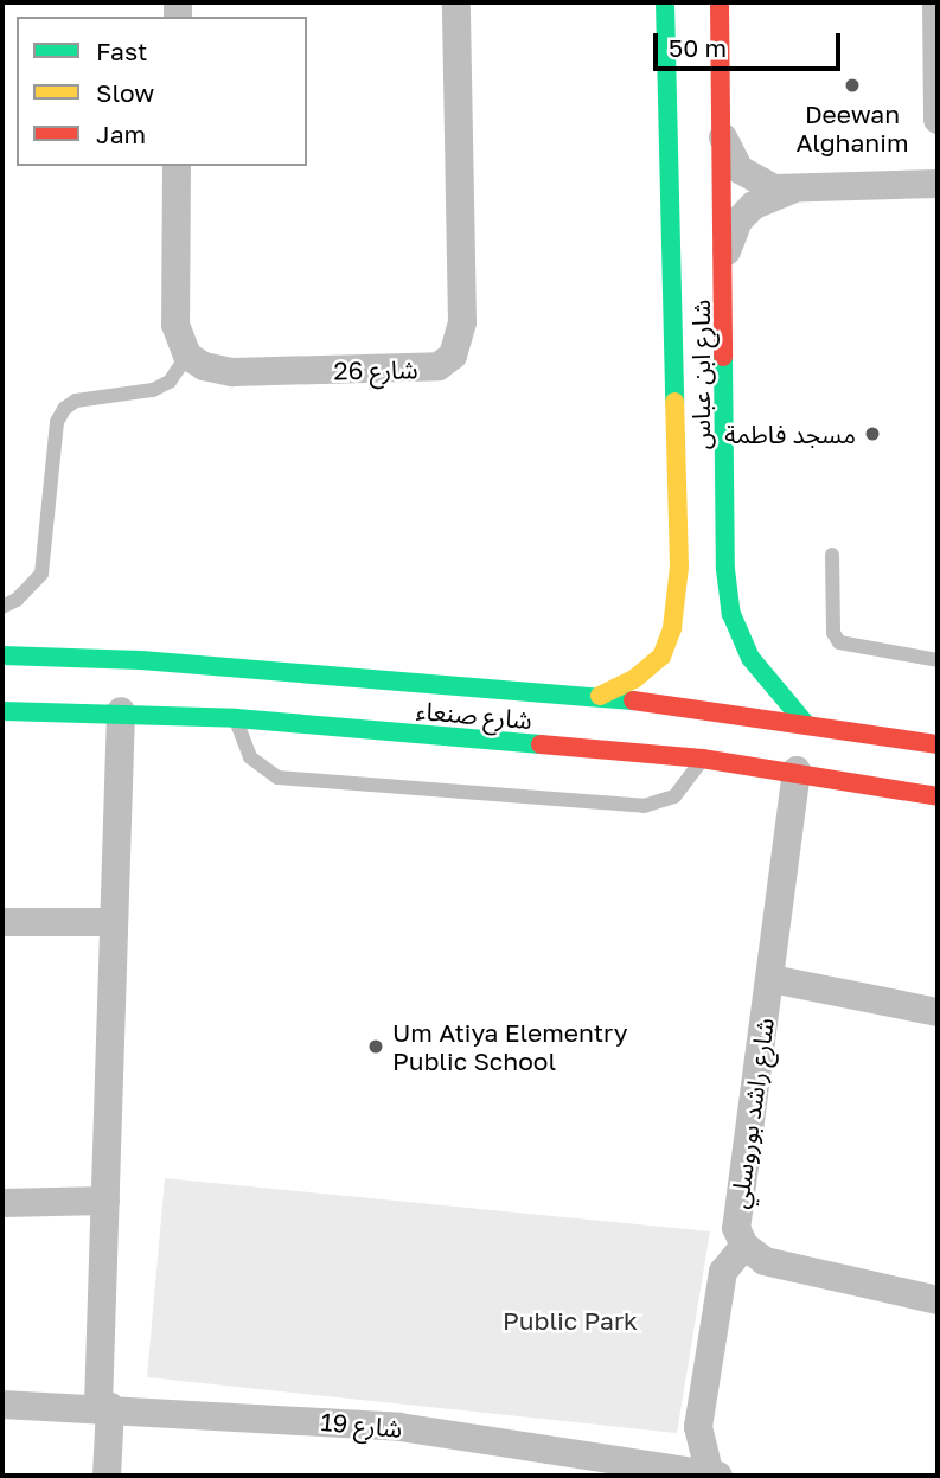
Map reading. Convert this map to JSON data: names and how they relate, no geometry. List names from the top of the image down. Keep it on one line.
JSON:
{"streets":{"main road":["شارع ابن عباس","شارع صنعاء"],"street":["شارع 26","شارع راشد بوروسلي","شارع 19"]},"crossings":[["شارع ابن عباس","شارع صنعاء"],["شارع صنعاء","شارع راشد بوروسلي"],["شارع راشد بوروسلي","شارع 19"]],"parks":["Public Park"],"places":["Deewan Alghanim","مسجد فاطمة","Um Atiya Elementry Public School"],"legend":["Fast","Slow","Jam"],"scale_bar":"50 m"}
